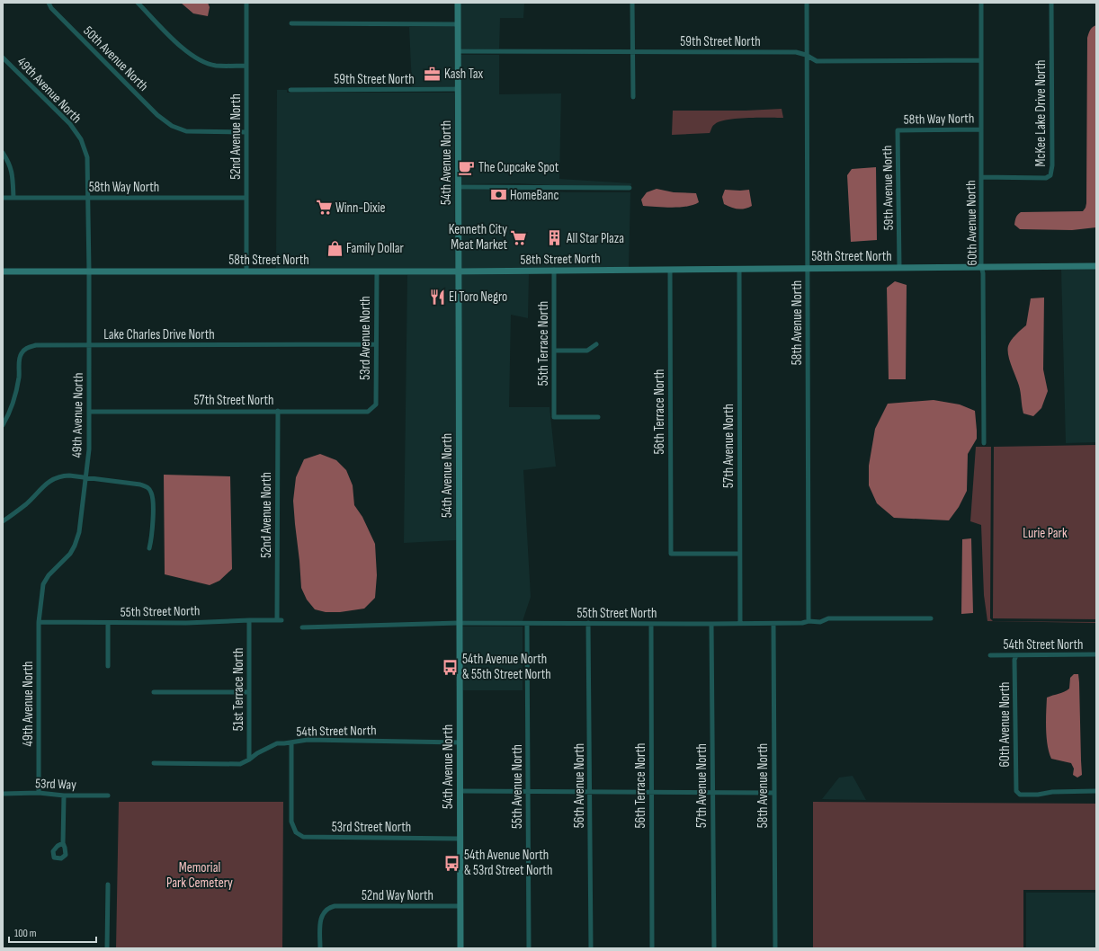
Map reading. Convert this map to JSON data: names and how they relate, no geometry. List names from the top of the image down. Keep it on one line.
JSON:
{"streets":{"street":["59th Street North","50th Avenue North","49th Avenue North","McKee Lake Drive North","58th Way North","52nd Avenue North","54th Avenue North","59th Avenue North","60th Avenue North","58th Street North","58th Avenue North","Lake Charles Drive North","53rd Avenue North","55th Terrace North","57th Street North","56th Terrace North","57th Avenue North","55th Street North","54th Street North","51st Terrace North","53rd Way","56th Avenue North","55th Avenue North","53rd Street North","52nd Way North"]},"crossings":[["59th Street North","54th Avenue North"],["59th Street North","60th Avenue North"],["59th Street North","58th Avenue North"],["50th Avenue North","52nd Avenue North"],["49th Avenue North","58th Way North"],["49th Avenue North","58th Street North"],["49th Avenue North","Lake Charles Drive North"],["49th Avenue North","57th Street North"],["49th Avenue North","55th Street North"],["49th Avenue North","53rd Way"],["McKee Lake Drive North","60th Avenue North"],["58th Way North","52nd Avenue North"],["58th Way North","59th Avenue North"],["58th Way North","60th Avenue North"],["52nd Avenue North","58th Street North"],["52nd Avenue North","57th Street North"],["52nd Avenue North","55th Street North"],["54th Avenue North","58th Street North"],["54th Avenue North","55th Street North"],["54th Avenue North","54th Street North"],["54th Avenue North","53rd Street North"],["54th Avenue North","52nd Way North"],["59th Avenue North","58th Street North"],["60th Avenue North","58th Street North"],["60th Avenue North","54th Street North"],["58th Street North","58th Avenue North"],["58th Street North","53rd Avenue North"],["58th Street North","55th Terrace North"],["58th Street North","56th Terrace North"],["58th Street North","57th Avenue North"],["58th Avenue North","55th Street North"],["Lake Charles Drive North","53rd Avenue North"],["53rd Avenue North","57th Street North"],["56th Terrace North","57th Avenue North"],["56th Terrace North","55th Street North"],["57th Avenue North","55th Street North"],["55th Street North","51st Terrace North"],["55th Street North","56th Avenue North"],["55th Street North","55th Avenue North"],["54th Street North","51st Terrace North"],["54th Street North","53rd Street North"]],"parks":["Lurie Park","Memorial Park Cemetery"],"places":{"office":["Kash Tax"],"cafe":["The Cupcake Spot"],"bank":["HomeBanc"],"supermarket":["Winn-Dixie","Kenneth City Meat Market"],"building":["All Star Plaza"],"shop":["Family Dollar"],"restaurant":["El Toro Negro"],"bus stop":["54th Avenue North & 55th Street North","54th Avenue North & 53rd Street North"]},"scale_bar":"100 m"}
